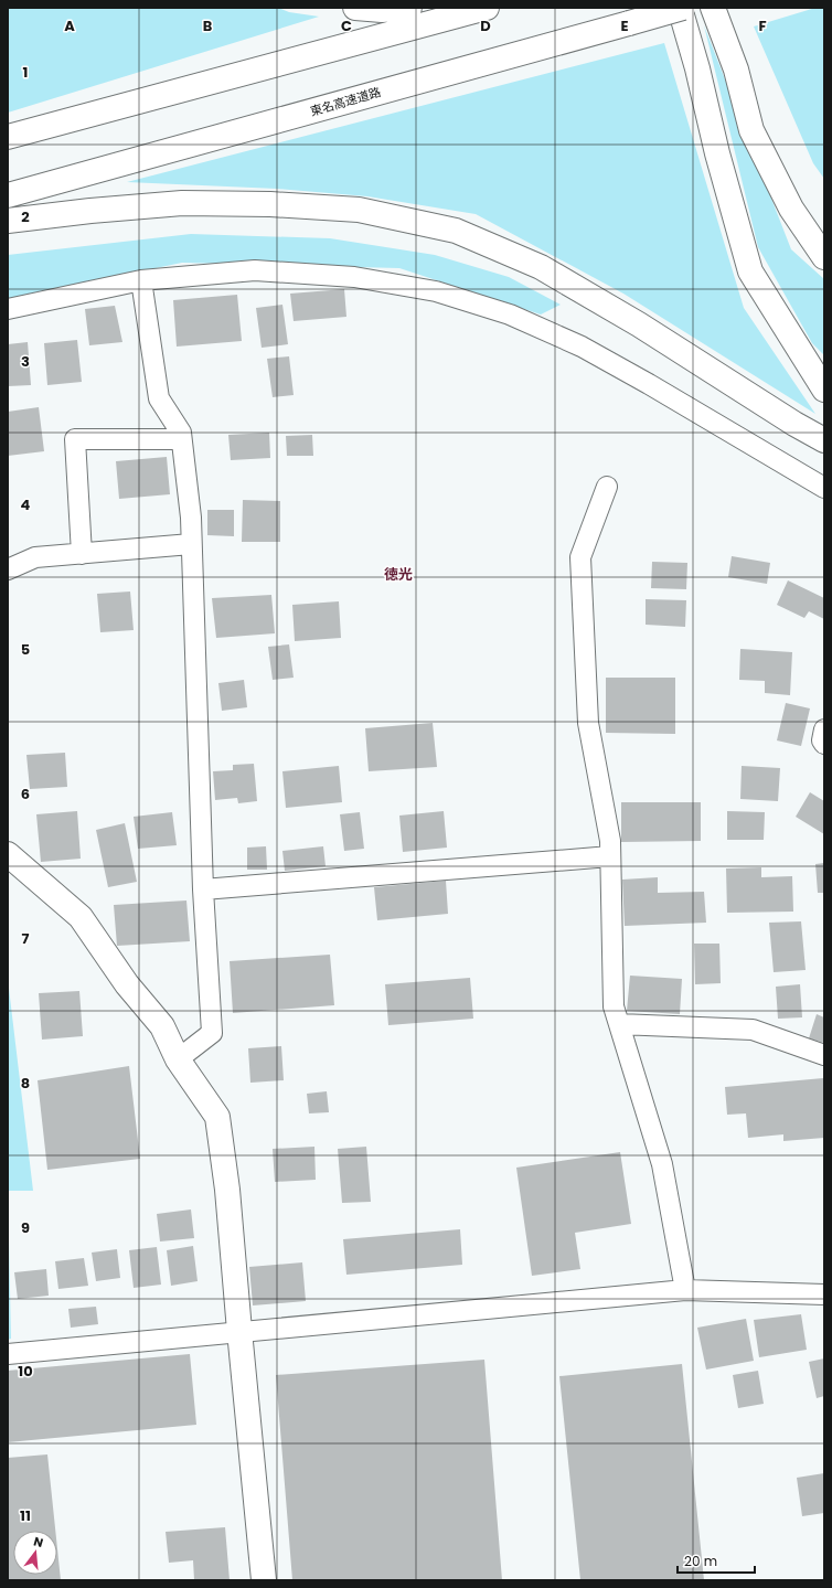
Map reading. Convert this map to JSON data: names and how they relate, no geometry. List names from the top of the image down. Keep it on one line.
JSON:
{"streets":{"main road":["東名高速道路"]},"districts":["徳光"],"scale_bar":"20 m","north":"top","grid":{"columns":["A","B","C","D","E","F"],"rows":["1","2","3","4","5","6","7","8","9","10","11"]}}
